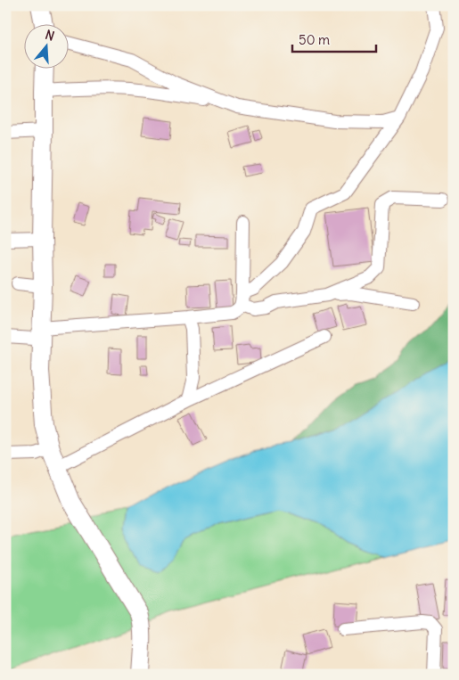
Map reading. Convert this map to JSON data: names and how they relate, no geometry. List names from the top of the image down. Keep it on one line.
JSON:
{"scale_bar":"50 m","north":"top"}
